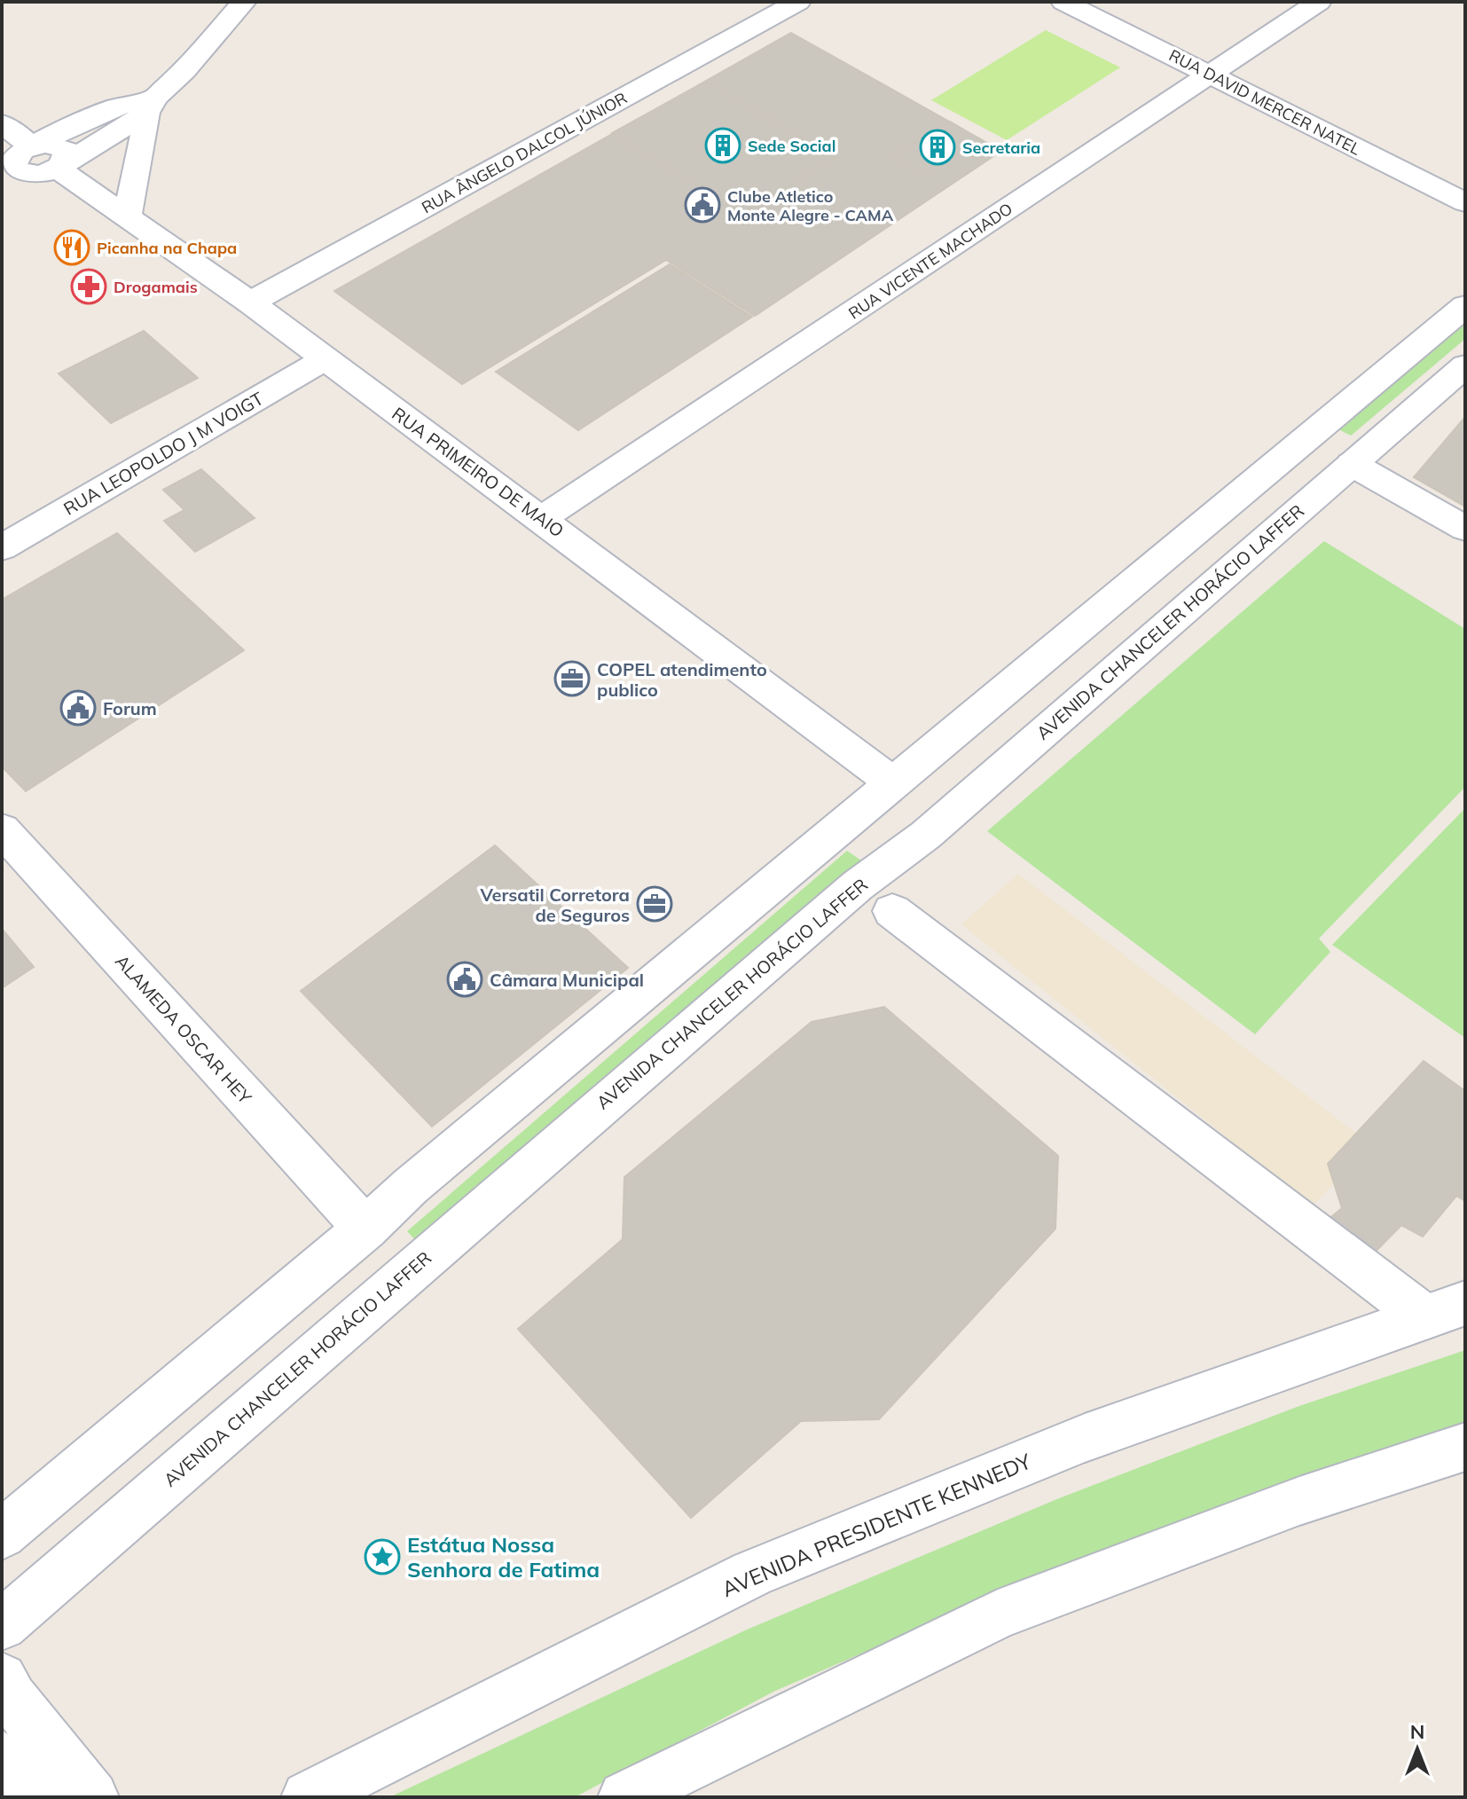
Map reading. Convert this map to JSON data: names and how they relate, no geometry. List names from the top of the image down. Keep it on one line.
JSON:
{"streets":{"main road":["RUA DAVID MERCER NATEL","RUA ÂNGELO DALCOL JÚNIOR","RUA VICENTE MACHADO","RUA LEOPOLDO J M VOIGT","RUA PRIMEIRO DE MAIO","AVENIDA CHANCELER HORÁCIO LAFFER","ALAMEDA OSCAR HEY","AVENIDA PRESIDENTE KENNEDY"]},"crossings":[["RUA DAVID MERCER NATEL","RUA VICENTE MACHADO"],["RUA ÂNGELO DALCOL JÚNIOR","RUA PRIMEIRO DE MAIO"],["RUA VICENTE MACHADO","RUA PRIMEIRO DE MAIO"],["RUA LEOPOLDO J M VOIGT","RUA PRIMEIRO DE MAIO"],["RUA PRIMEIRO DE MAIO","AVENIDA CHANCELER HORÁCIO LAFFER"]],"places":{"building":["Sede Social","Secretaria"],"public building":["Clube Atletico Monte Alegre - CAMA","Forum","Câmara Municipal"],"restaurant":["Picanha na Chapa"],"pharmacy":["Drogamais"],"office":["COPEL atendimento publico","Versatil Corretora de Seguros"],"place":["Estátua Nossa Senhora de Fatima"]},"north":"top"}
